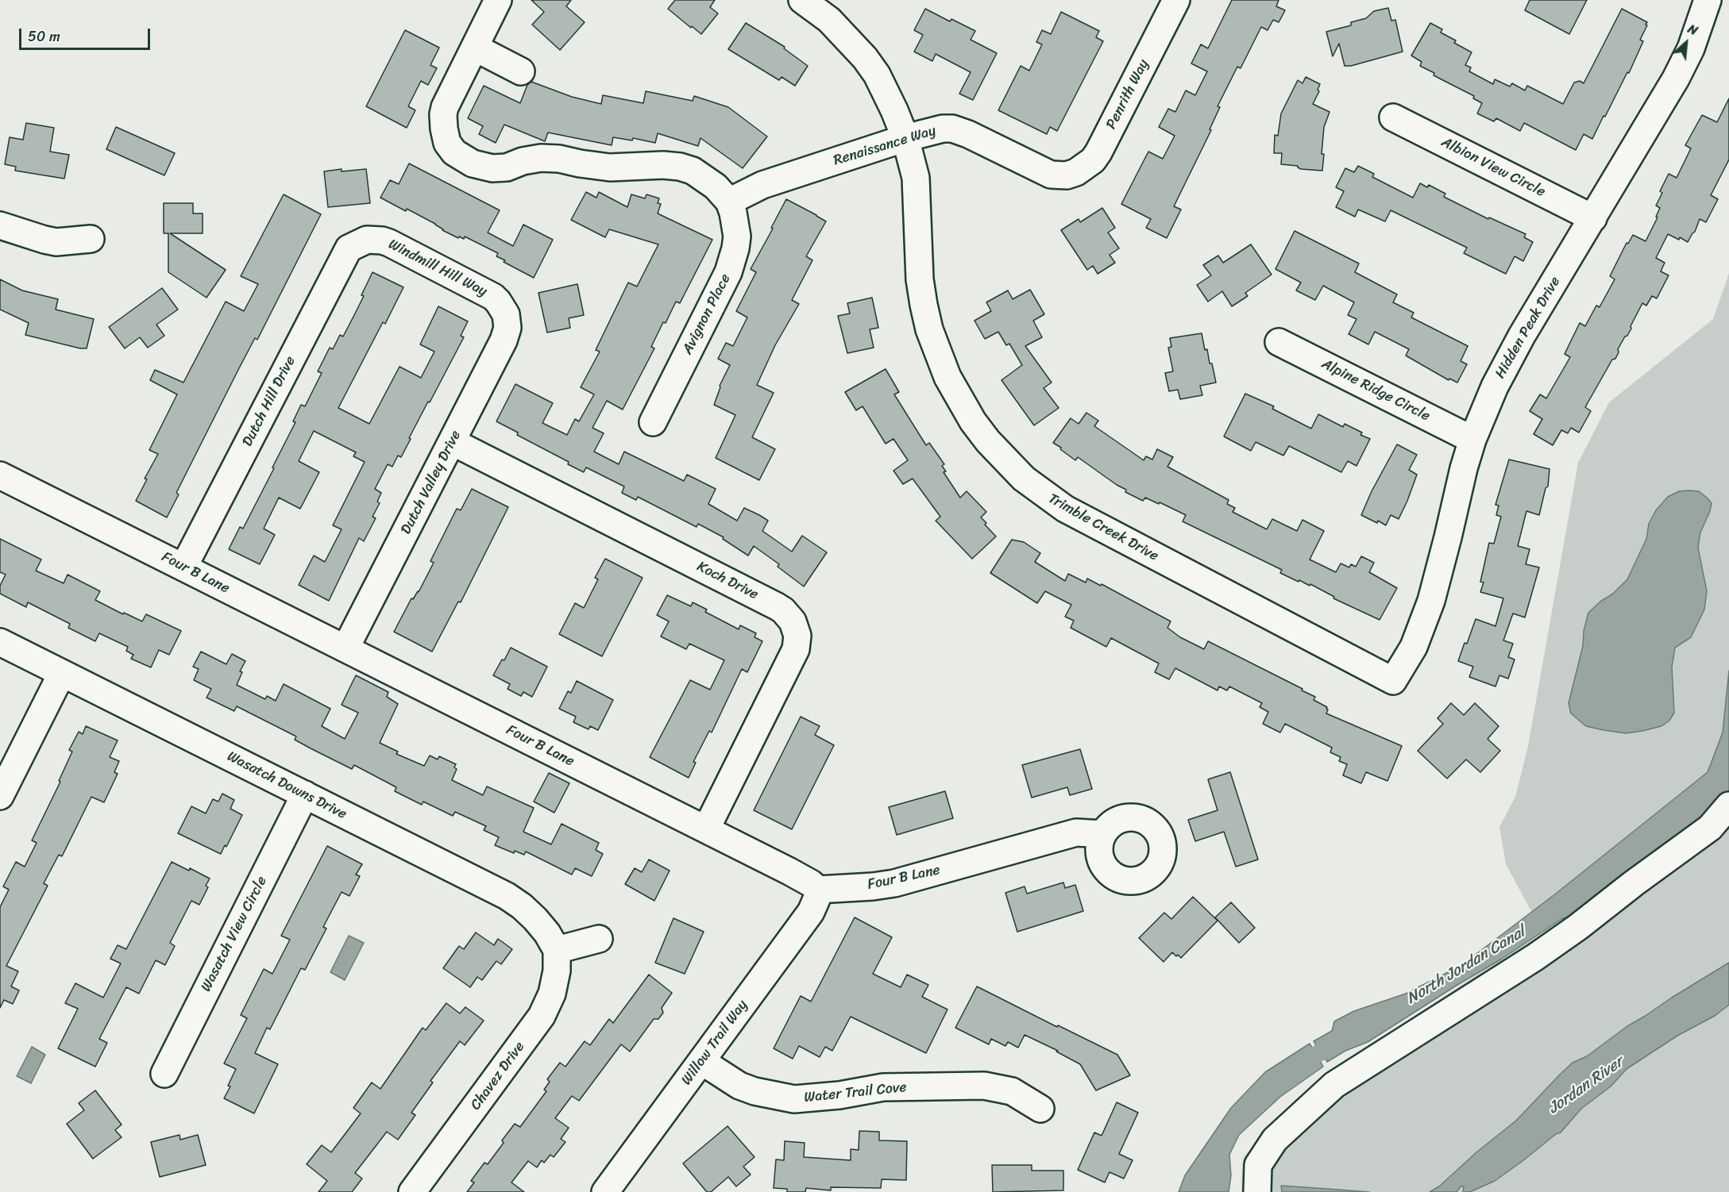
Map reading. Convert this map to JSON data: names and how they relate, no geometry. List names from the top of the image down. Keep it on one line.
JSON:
{"streets":{"street":["Penrith Way","Renaissance Way","Albion View Circle","Windmill Hill Way","Avignon Place","Hidden Peak Drive","Alpine Ridge Circle","Dutch Hill Drive","Dutch Valley Drive","Trimble Creek Drive","Four B Lane","Koch Drive","Wasatch Downs Drive","Wasatch View Circle","Willow Trail Way","Chavez Drive","Water Trail Cove"]},"crossings":[["Penrith Way","Renaissance Way"],["Renaissance Way","Avignon Place"],["Renaissance Way","Trimble Creek Drive"],["Albion View Circle","Hidden Peak Drive"],["Windmill Hill Way","Dutch Hill Drive"],["Windmill Hill Way","Dutch Valley Drive"],["Hidden Peak Drive","Alpine Ridge Circle"],["Hidden Peak Drive","Trimble Creek Drive"],["Dutch Hill Drive","Four B Lane"],["Dutch Valley Drive","Four B Lane"],["Dutch Valley Drive","Koch Drive"],["Four B Lane","Koch Drive"],["Four B Lane","Willow Trail Way"],["Wasatch Downs Drive","Wasatch View Circle"],["Wasatch Downs Drive","Chavez Drive"],["Willow Trail Way","Water Trail Cove"]],"water":["North Jordan Canal","Jordan River"],"scale_bar":"50 m","north":"top right"}
